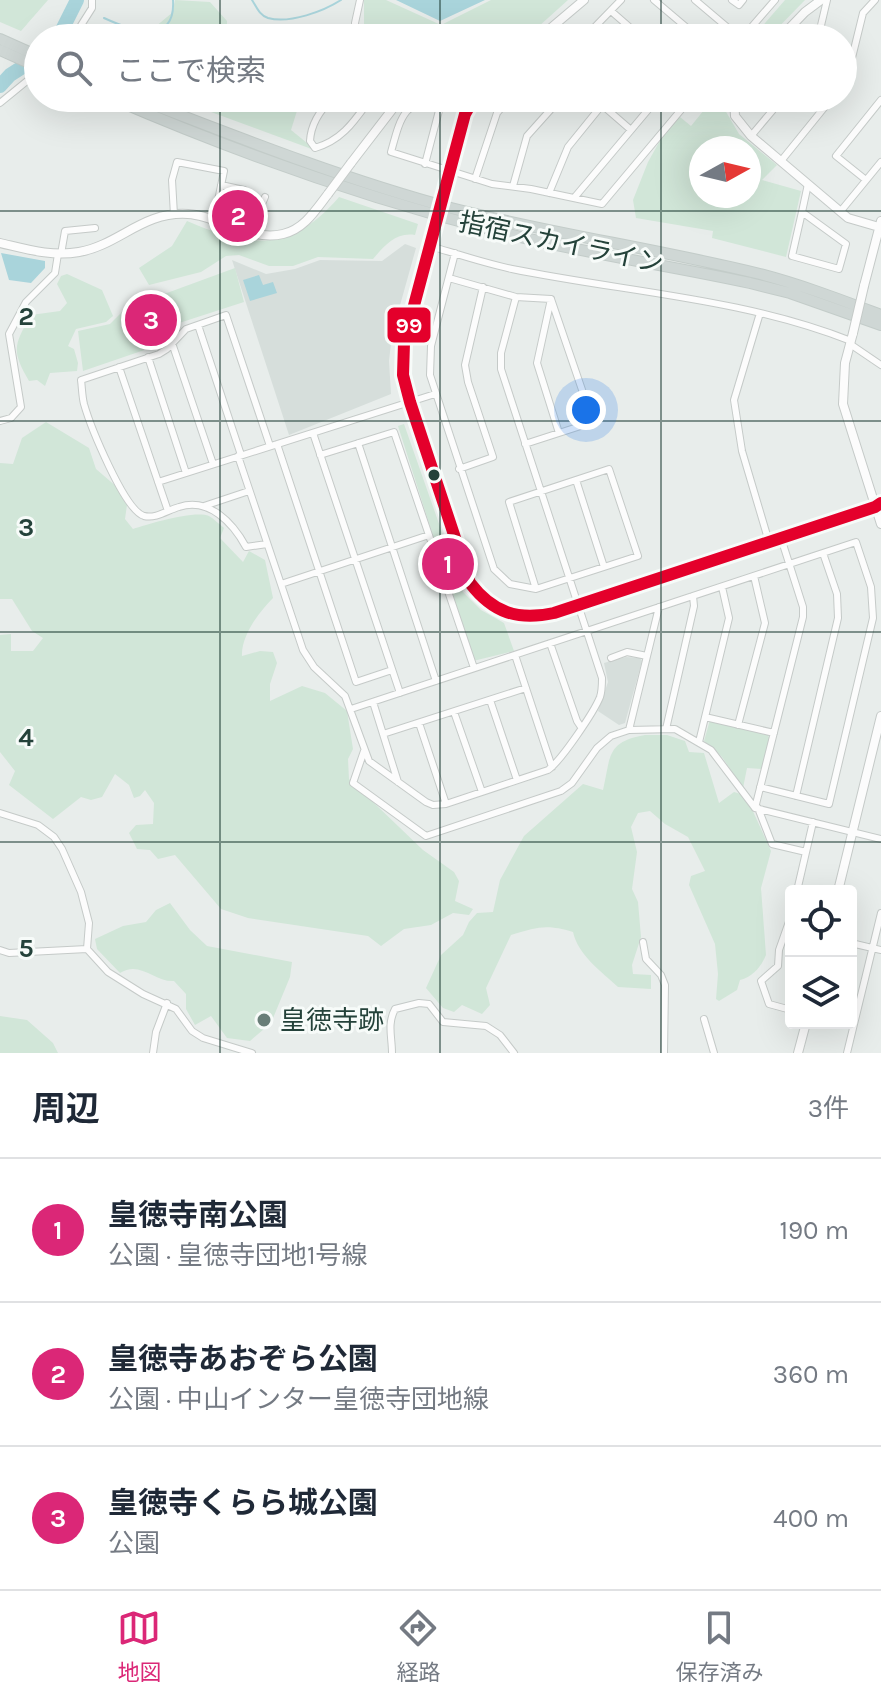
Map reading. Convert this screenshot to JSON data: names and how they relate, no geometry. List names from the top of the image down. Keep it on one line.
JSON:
{"streets":{"main road":["指宿スカイライン"]},"places":["皇徳寺跡"],"lines":["transit line 99"],"north":"right","page":{"search":"ここで検索","pins":["2","3","1"],"heading":["周辺","3件"],"list":[{"mark":"1","name":"皇徳寺南公園","note":"公園 · 皇徳寺団地1号線","value":"190 m"},{"mark":"2","name":"皇徳寺あおぞら公園","note":"公園 · 中山インター皇徳寺団地線","value":"360 m"},{"mark":"3","name":"皇徳寺くらら城公園","note":"公園","value":"400 m"}],"nav":["地図","経路","保存済み"]},"grid":{"rows":["2","3","4","5"]}}
